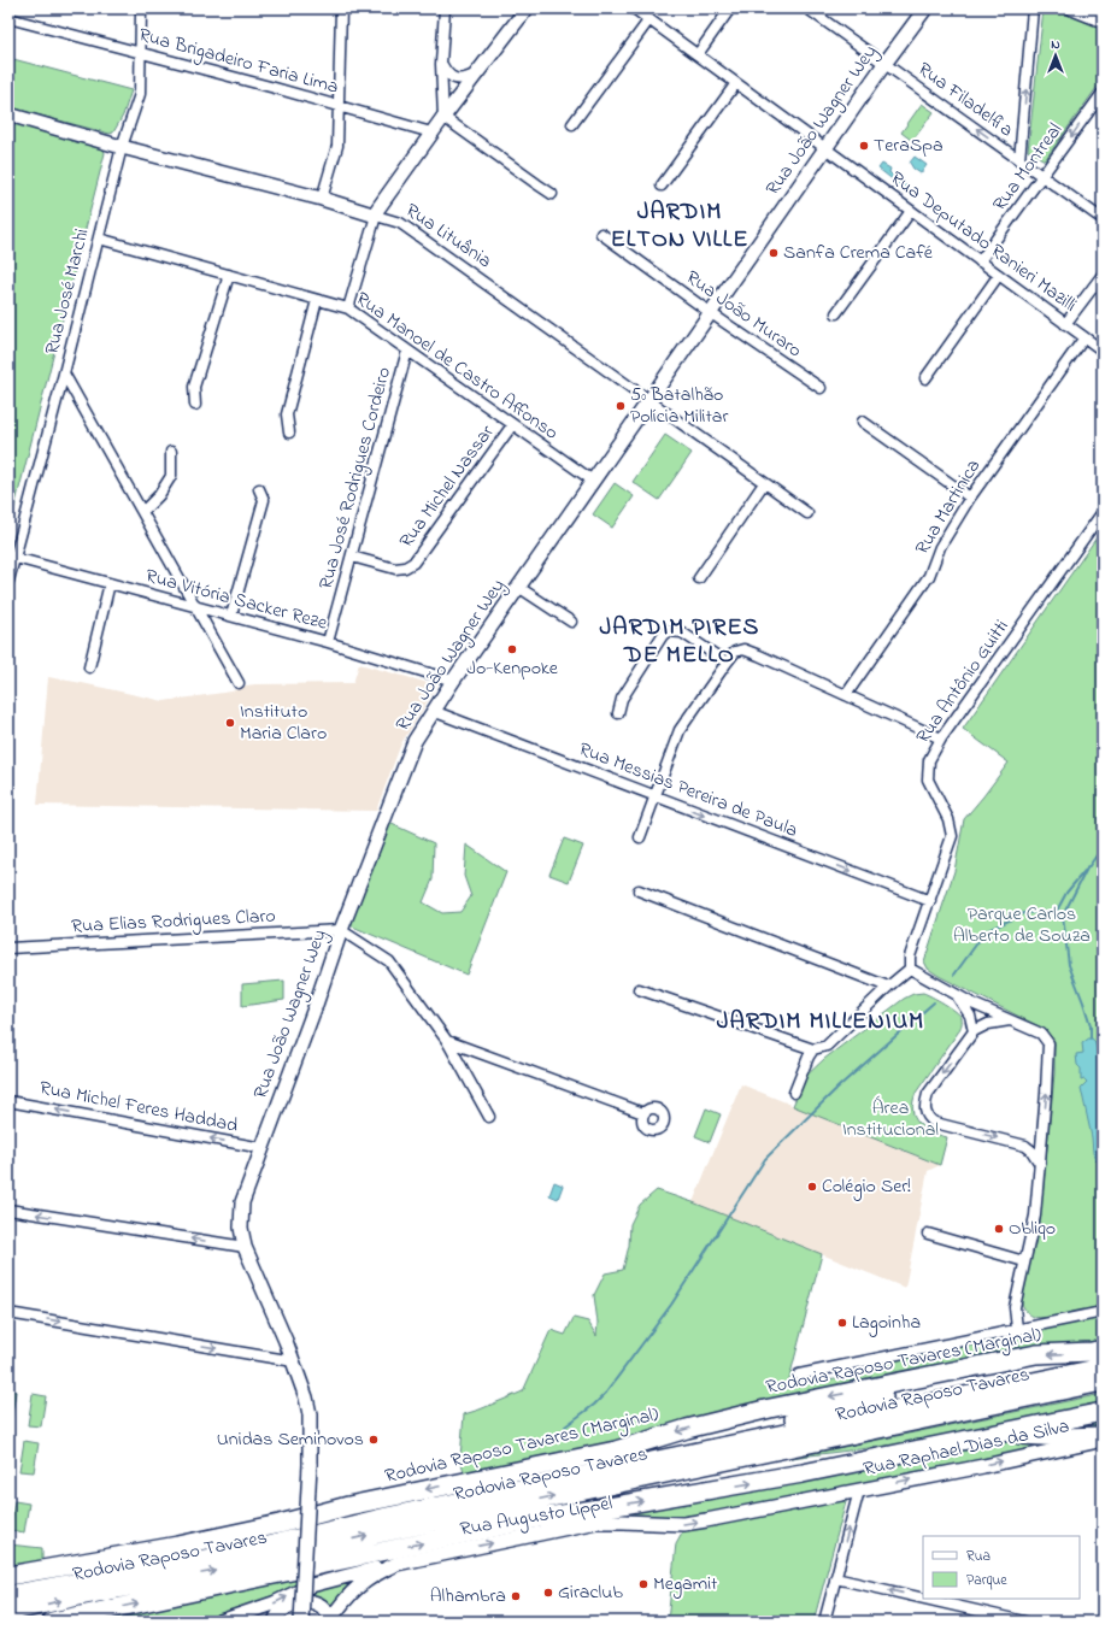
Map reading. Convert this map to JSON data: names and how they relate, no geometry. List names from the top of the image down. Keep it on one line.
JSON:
{"streets":{"highway":["Rodovia Raposo Tavares (Marginal)","Rodovia Raposo Tavares"],"main road":["Rua João Wagner Wey","Rua Lituânia","Rua Raphael Dias da Silva","Rua Augusto Lippel"],"street":["Rua Brigadeiro Faria Lima","Rua Filadelfia","Rua Montreal","Rua Deputado Ranieri Mazilli","Rua José Marchi","Rua João Muraro","Rua Manoel de Castro Affonso","Rua José Rodrigues Cordeiro","Rua Michel Nassar","Rua Martinica","Rua Vitória Sacker Reze","Rua Antônio Guitti","Rua Messias Pereira de Paula","Rua Elias Rodrigues Claro","Rua Michel Feres Haddad"]},"crossings":[["Rua Brigadeiro Faria Lima","Rua José Marchi"],["Rua Filadelfia","Rua João Wagner Wey"],["Rua Filadelfia","Rua Montreal"],["Rua João Wagner Wey","Rua Lituânia"],["Rua João Wagner Wey","Rua Deputado Ranieri Mazilli"],["Rua João Wagner Wey","Rua João Muraro"],["Rua João Wagner Wey","Rua Manoel de Castro Affonso"],["Rua João Wagner Wey","Rua Vitória Sacker Reze"],["Rua João Wagner Wey","Rua Messias Pereira de Paula"],["Rua João Wagner Wey","Rua Elias Rodrigues Claro"],["Rua João Wagner Wey","Rua Michel Feres Haddad"],["Rua Montreal","Rua Deputado Ranieri Mazilli"],["Rua Lituânia","Rua José Marchi"],["Rua Deputado Ranieri Mazilli","Rua Martinica"],["Rua José Marchi","Rua Manoel de Castro Affonso"],["Rua José Marchi","Rua Vitória Sacker Reze"],["Rua Manoel de Castro Affonso","Rua José Rodrigues Cordeiro"],["Rua Manoel de Castro Affonso","Rua Michel Nassar"],["Rua José Rodrigues Cordeiro","Rua Michel Nassar"],["Rua José Rodrigues Cordeiro","Rua Vitória Sacker Reze"],["Rua Antônio Guitti","Rua Messias Pereira de Paula"],["Rua Raphael Dias da Silva","Rua Augusto Lippel"]],"one_way":["Rua Filadelfia","Rua Montreal","Rua Messias Pereira de Paula","Rua Michel Feres Haddad","Rua Raphael Dias da Silva","Rua Augusto Lippel"],"districts":["JARDIM ELTON VILLE","JARDIM PIRES DE MELLO","JARDIM MILLENIUM"],"parks":["Parque Carlos Alberto de Souza","Área Institucional"],"places":["TeraSpa","Sanfa Crema Café","5º Batalhão Polícia Militar","Jo-Kenpoke","Instituto Maria Claro","Colégio Ser!","Obliqo","Lagoinha","Unidas Seminovos","Megamit","Giraclub","Alhambra"],"legend":["Rua","Parque"],"north":"top"}
